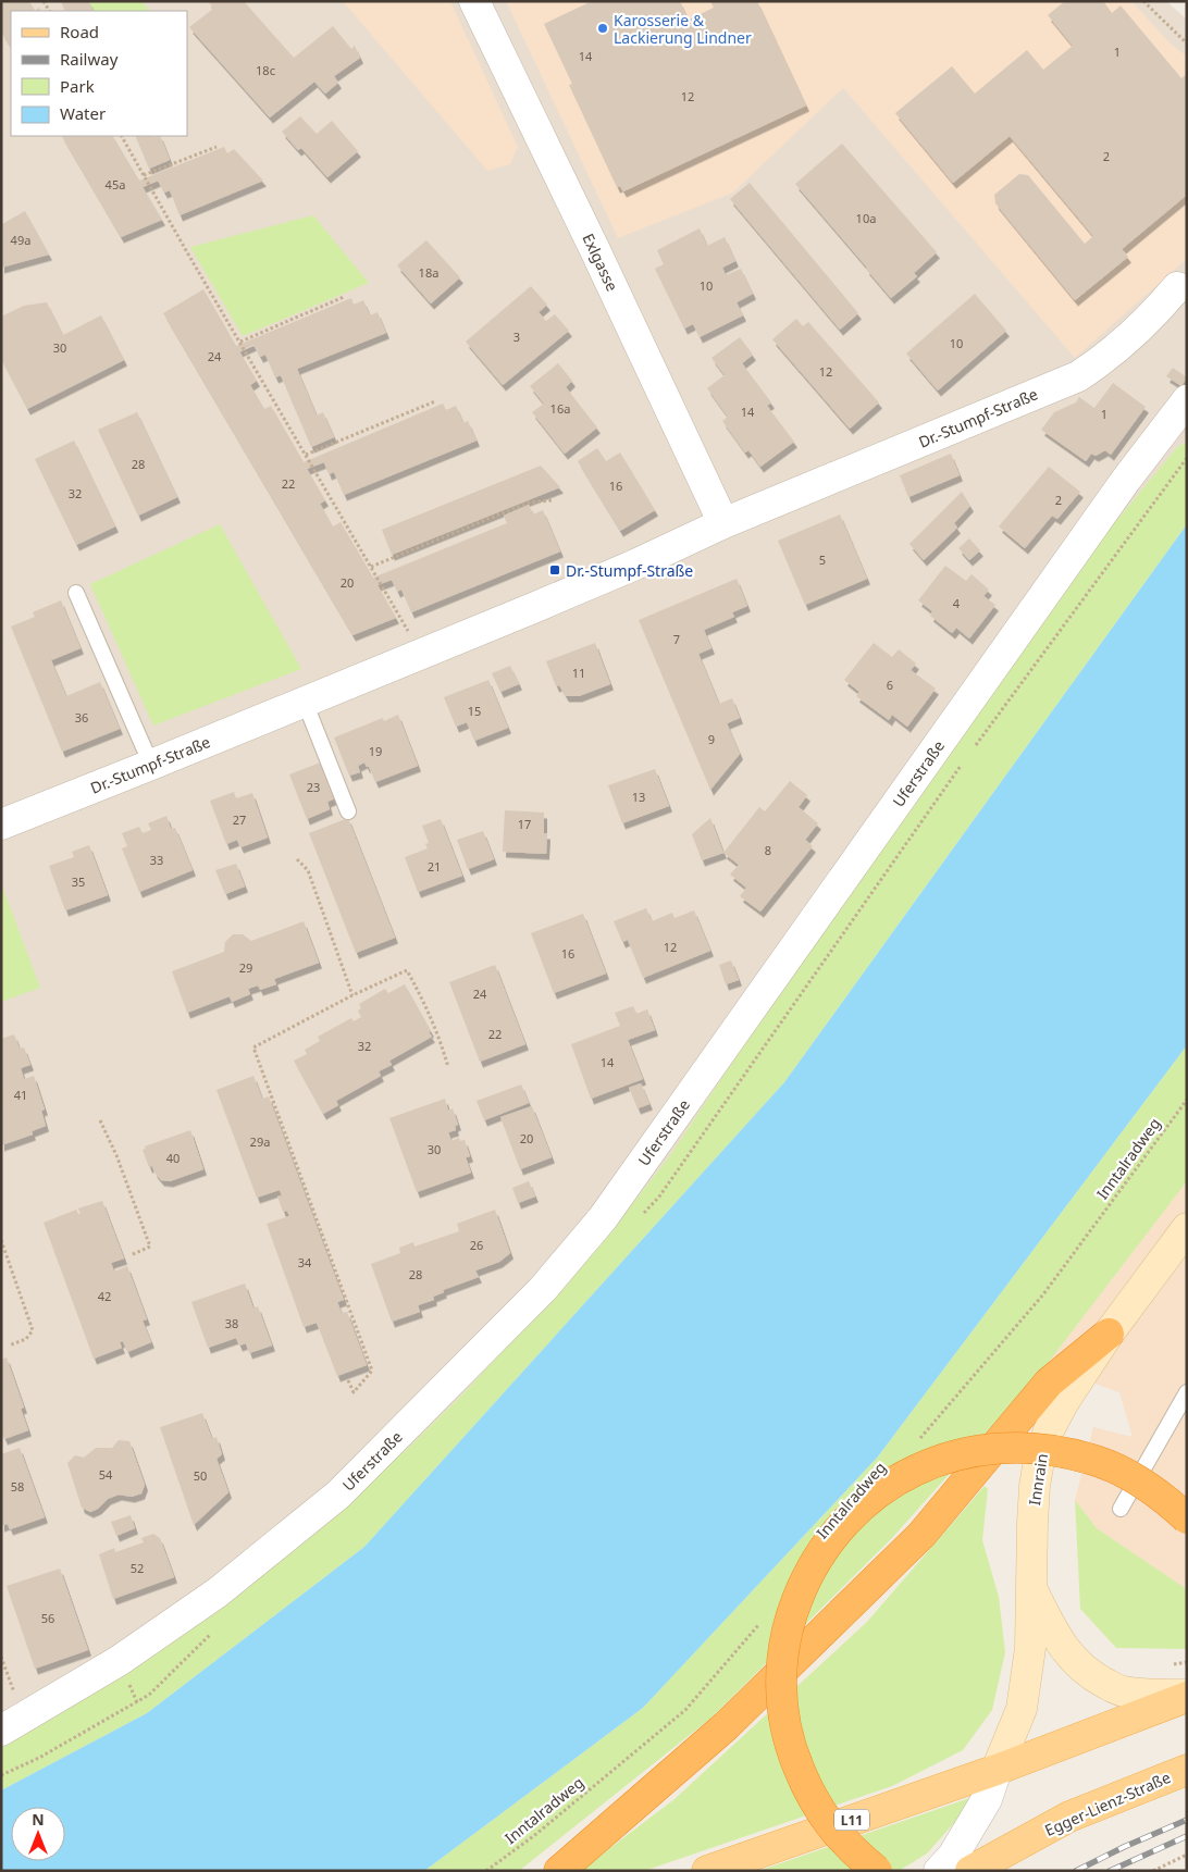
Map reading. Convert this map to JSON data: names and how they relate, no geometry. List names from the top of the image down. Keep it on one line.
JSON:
{"streets":{"main road":["Innrain","Egger-Lienz-Straße","L11"],"street":["Exlgasse","Dr.-Stumpf-Straße","Uferstraße"],"path":["Inntalradweg"]},"crossings":[["Exlgasse","Dr.-Stumpf-Straße"],["Innrain","L11"]],"places":{"other":["Karosserie & Lackierung Lindner"],"transit":["Dr.-Stumpf-Straße"]},"house_numbers":["1","14","18c","12","2","45a","10a","49a","18a","10","3","10","30","24","12","16a","14","1","28","22","16","32","2","5","20","4","7","11","6","15","36","9","19","23","13","27","17","8","33","21","35","12","16","29","24","22","32","14","41","20","29a","30","40","26","34","28","42","38","54","50","58","52","56"],"legend":["Road","Railway","Park","Water"],"north":"top"}
